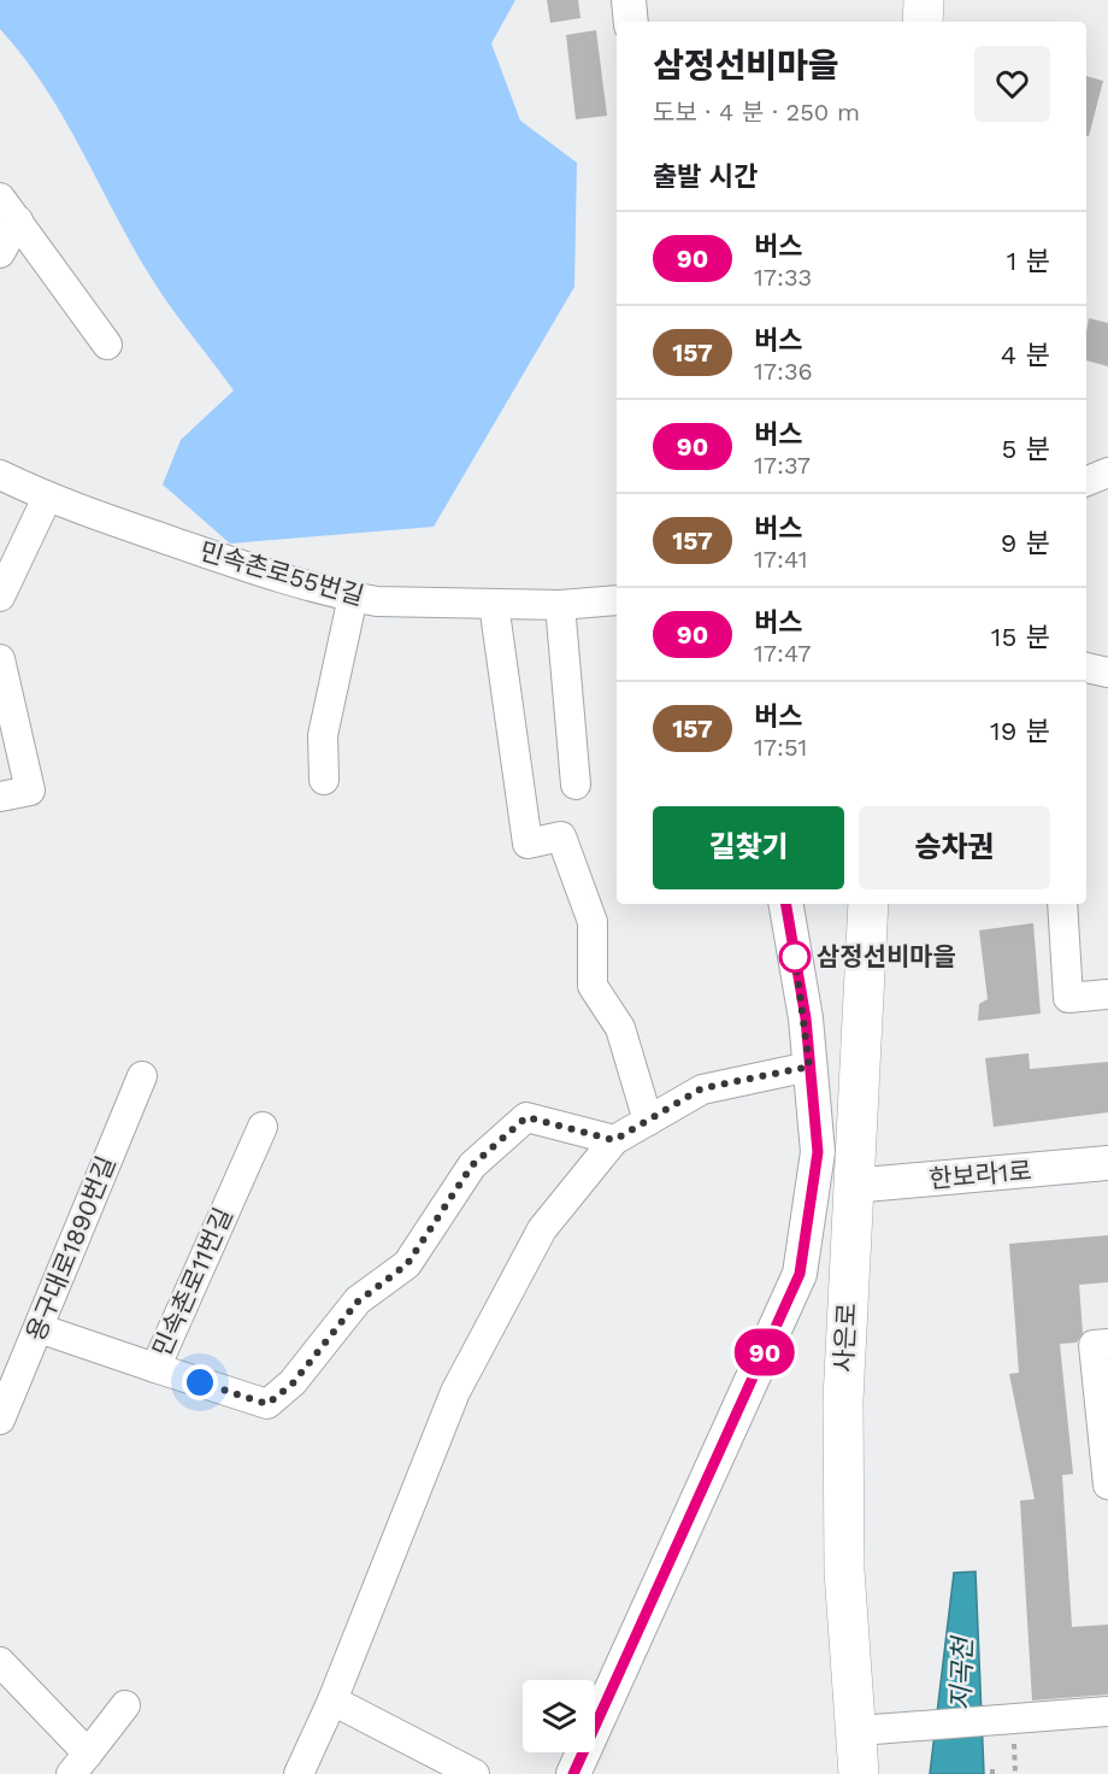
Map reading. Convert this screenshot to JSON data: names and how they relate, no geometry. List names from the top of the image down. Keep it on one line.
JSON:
{"streets":{"main road":["사은로"],"street":["민속촌로55번길","한보라1로","용구대로1890번길","민속촌로11번길"]},"crossings":[["한보라1로","사은로"]],"water":["지곡천"],"places":["삼정선비마을"],"lines":["bus line 90"],"page":{"on_map":"90","heading":[["삼정선비마을","도보 · 4 분 · 250 m"],"출발 시간"],"list":[{"mark":"90","name":"버스","note":"17:33","value":"1 분"},{"mark":"157","name":"버스","note":"17:36","value":"4 분"},{"mark":"90","name":"버스","note":"17:37","value":"5 분"},{"mark":"157","name":"버스","note":"17:41","value":"9 분"},{"mark":"90","name":"버스","note":"17:47","value":"15 분"},{"mark":"157","name":"버스","note":"17:51","value":"19 분"}],"buttons":["길찾기","승차권"]}}
